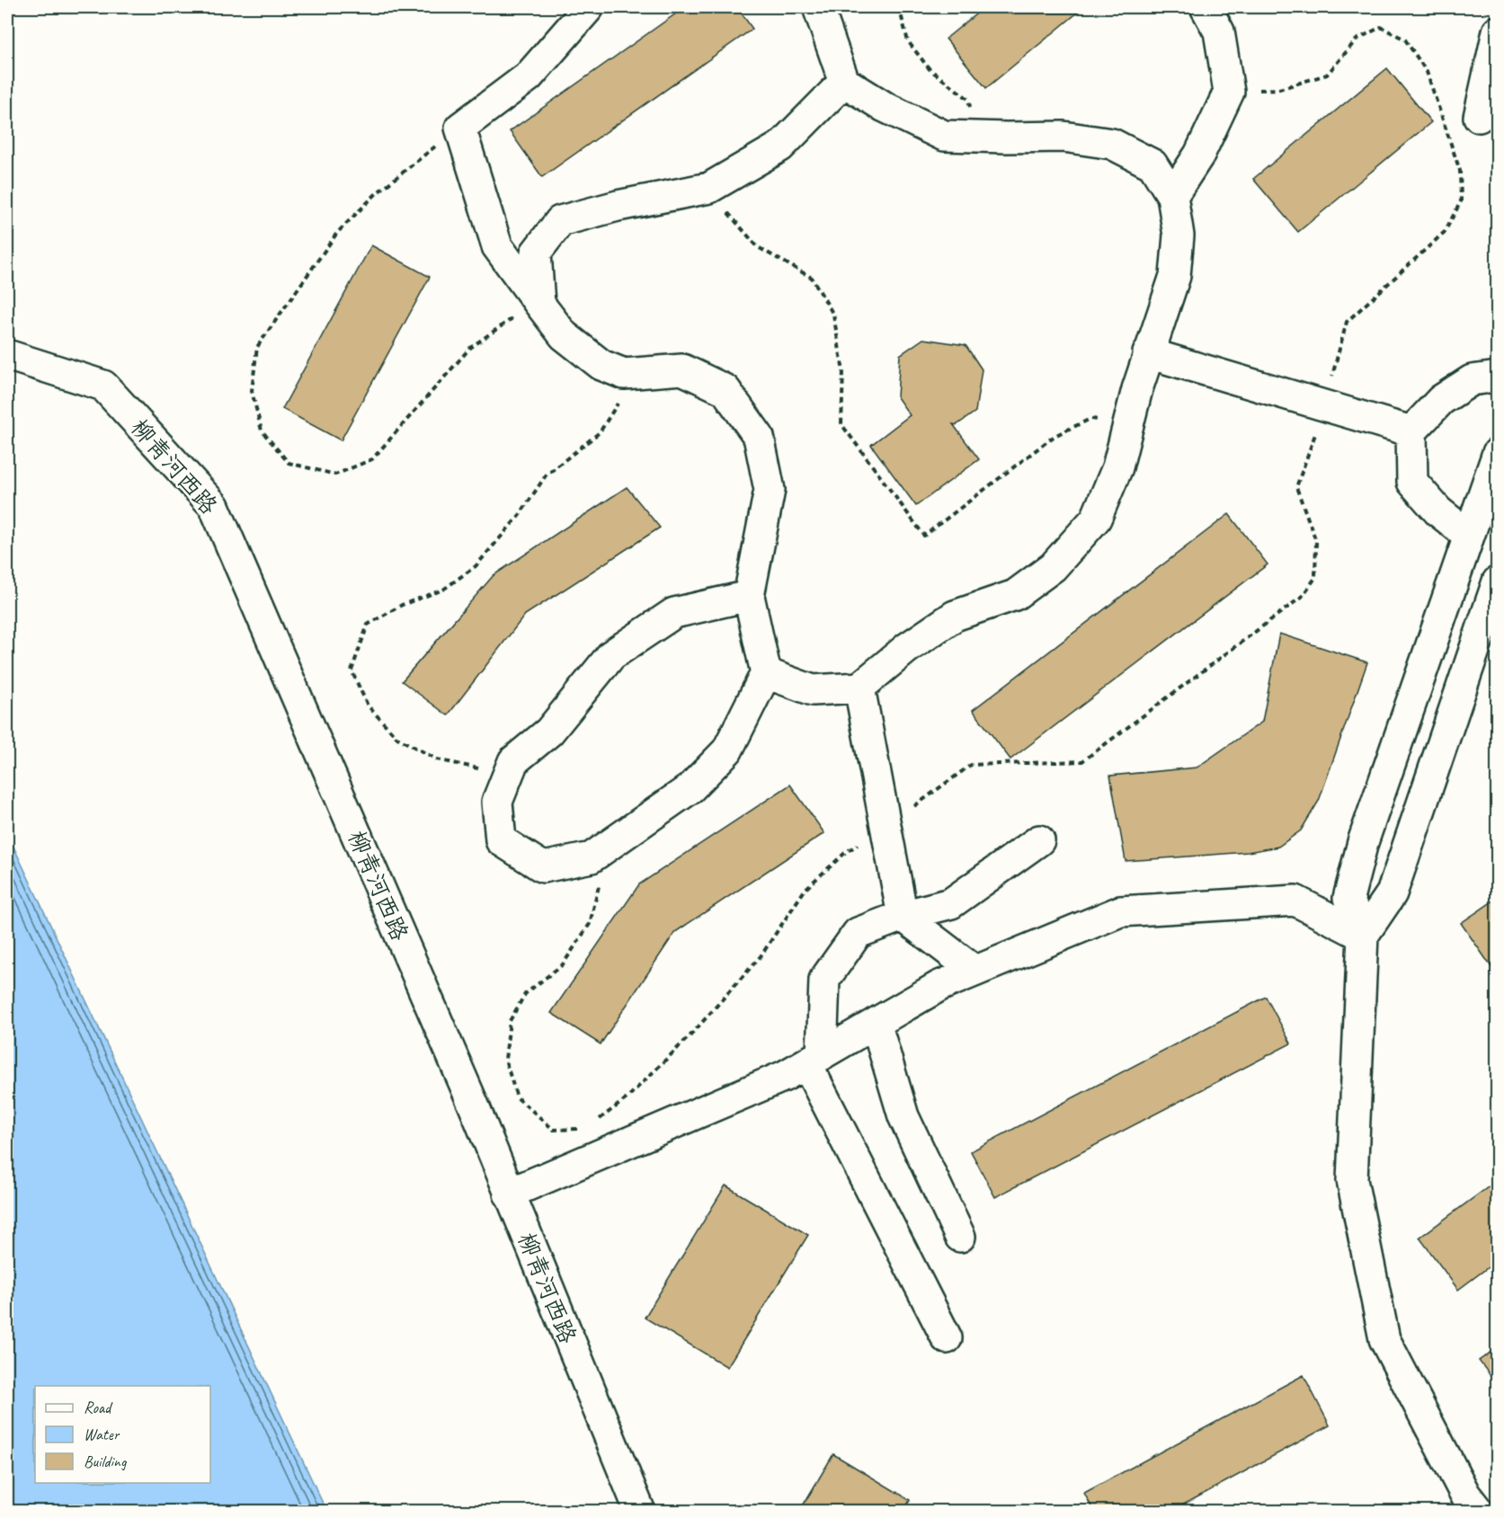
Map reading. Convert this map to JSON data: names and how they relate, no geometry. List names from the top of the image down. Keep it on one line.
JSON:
{"streets":{"street":["柳青河西路"]},"legend":["Road","Water","Building"]}
